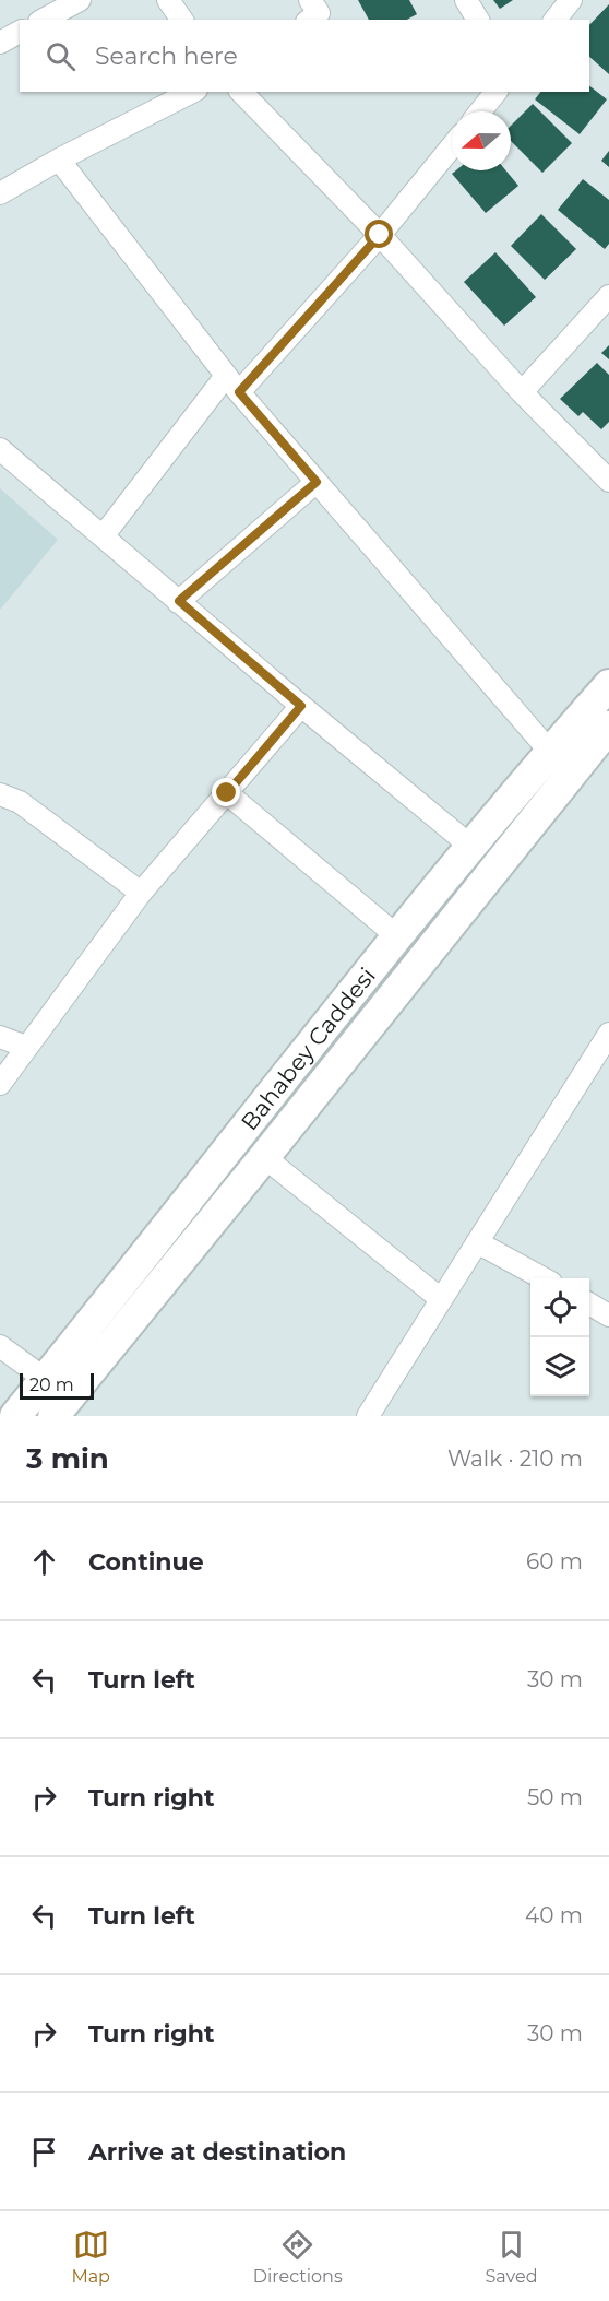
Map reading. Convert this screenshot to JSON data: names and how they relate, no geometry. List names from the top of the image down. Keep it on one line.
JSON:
{"streets":{"street":["Bahabey Caddesi"]},"scale_bar":"20 m","north":"left","page":{"search":"Search here","scale":"20 m","heading":["3 min","Walk · 210 m"],"list":[["Continue","60 m"],["Turn left","30 m"],["Turn right","50 m"],["Turn left","40 m"],["Turn right","30 m"],"Arrive at destination"],"nav":["Map","Directions","Saved"]}}
